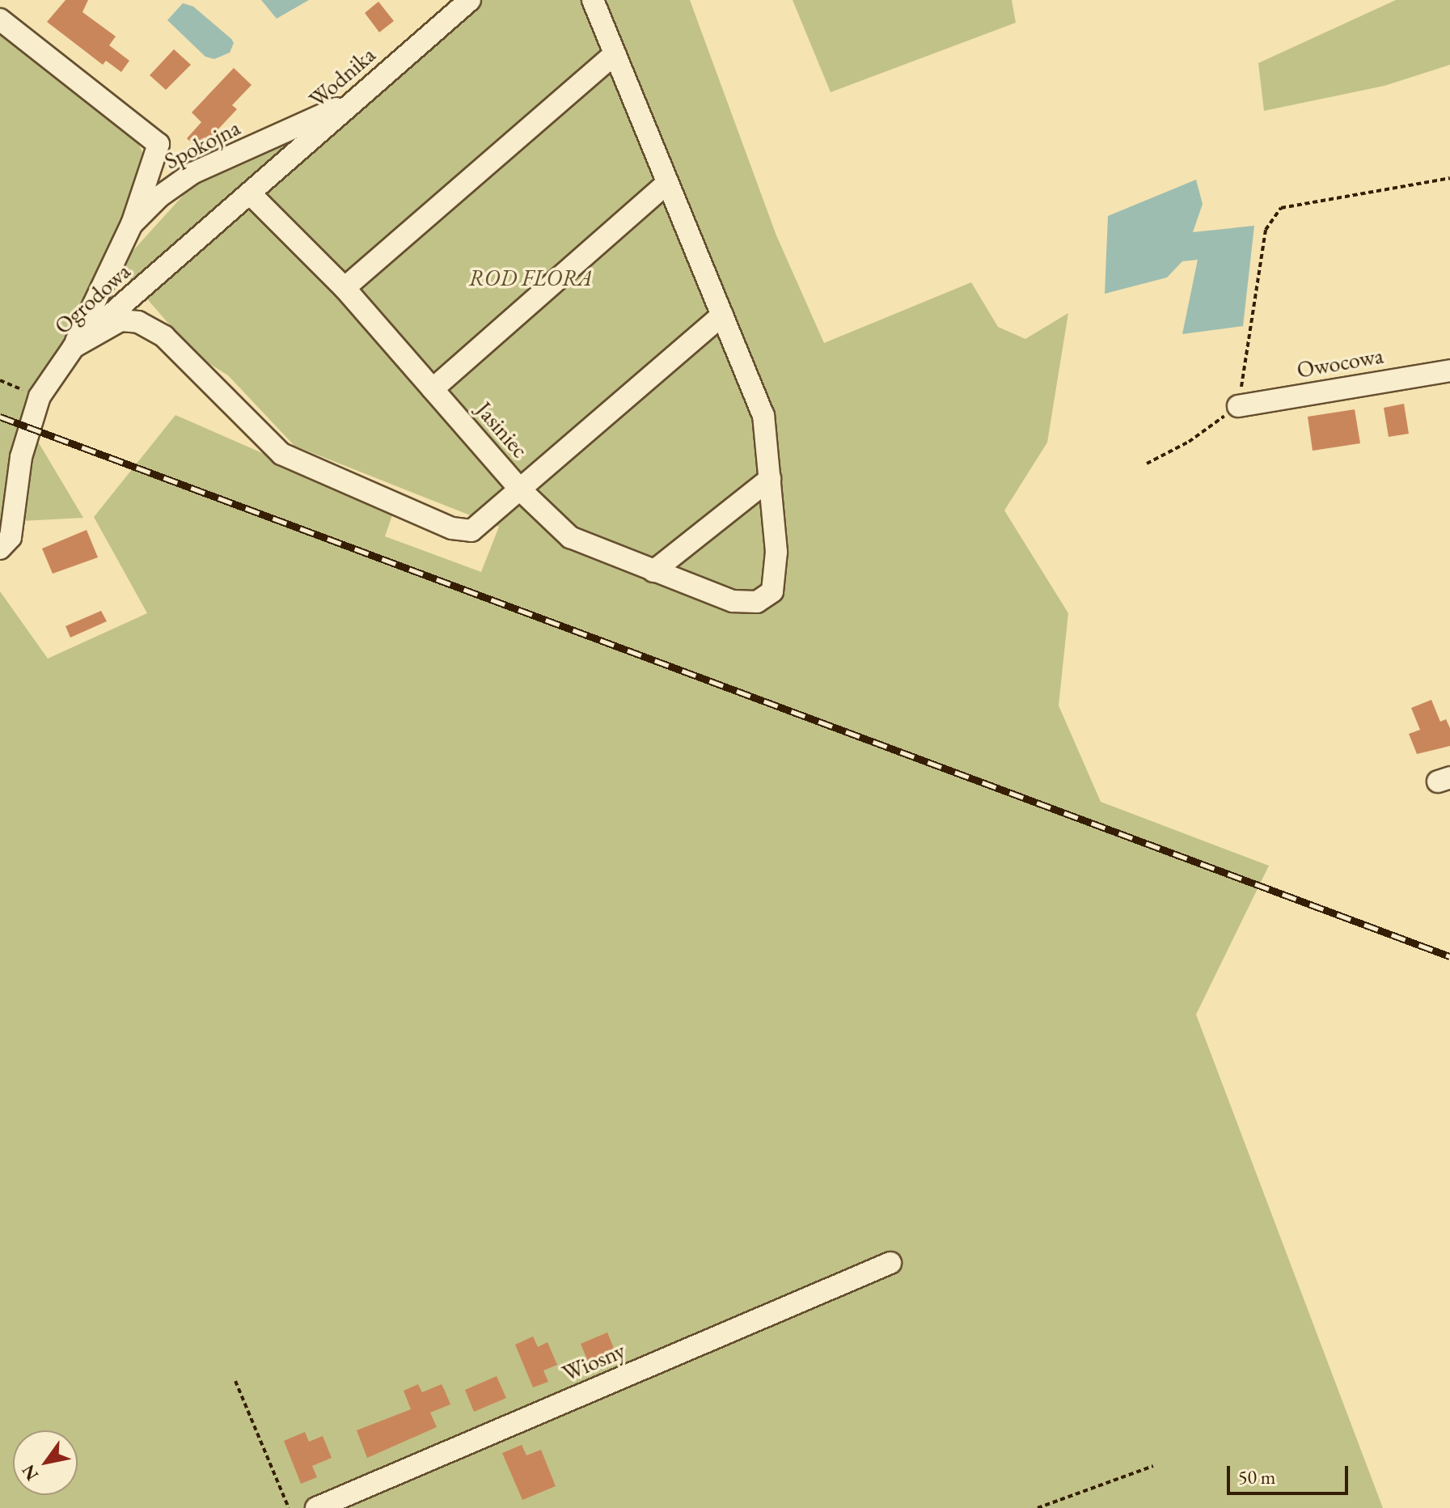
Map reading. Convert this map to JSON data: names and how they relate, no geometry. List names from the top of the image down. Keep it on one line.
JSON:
{"streets":{"street":["Wodnika","Spokojna","Ogrodowa","Owocowa","Jasiniec","Wiosny"]},"crossings":[["Wodnika","Spokojna"],["Wodnika","Ogrodowa"],["Wodnika","Jasiniec"],["Ogrodowa","Jasiniec"]],"parks":["ROD FLORA"],"scale_bar":"50 m","north":"bottom left"}
